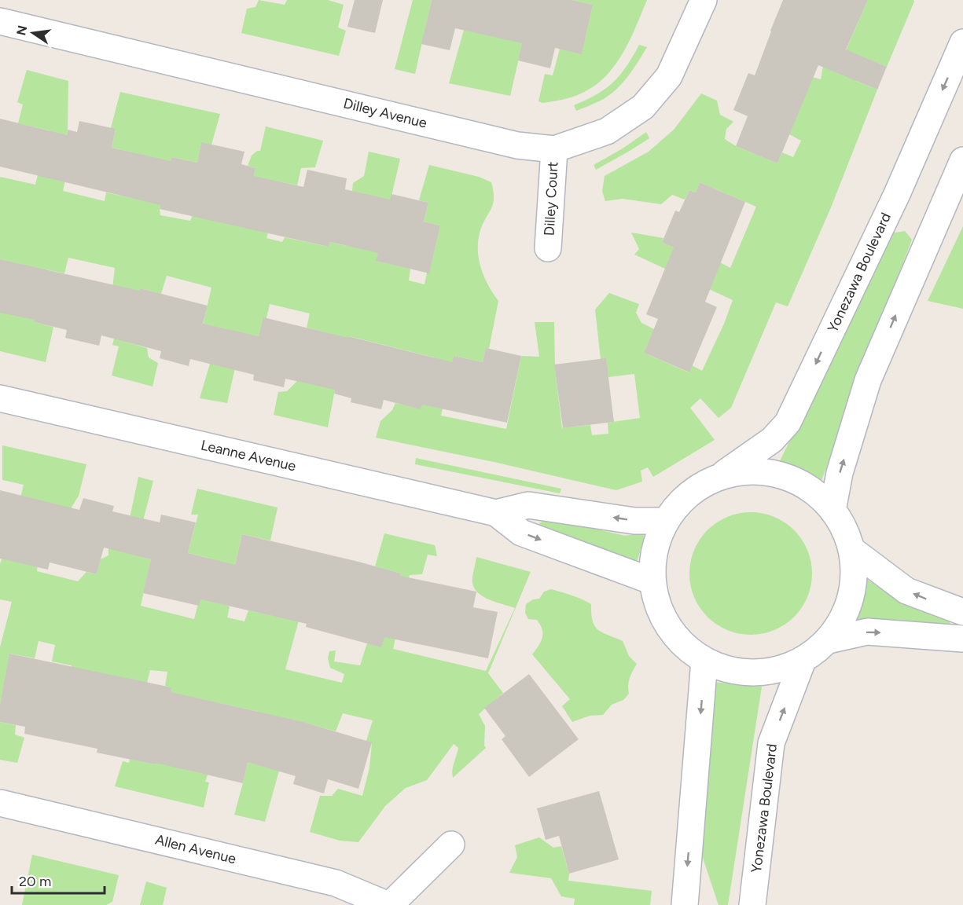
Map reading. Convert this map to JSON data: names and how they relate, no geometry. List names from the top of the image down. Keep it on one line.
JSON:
{"streets":{"street":["Dilley Avenue","Dilley Court","Yonezawa Boulevard","Leanne Avenue","Allen Avenue"]},"crossings":[["Dilley Avenue","Dilley Court"]],"scale_bar":"20 m","north":"left"}
